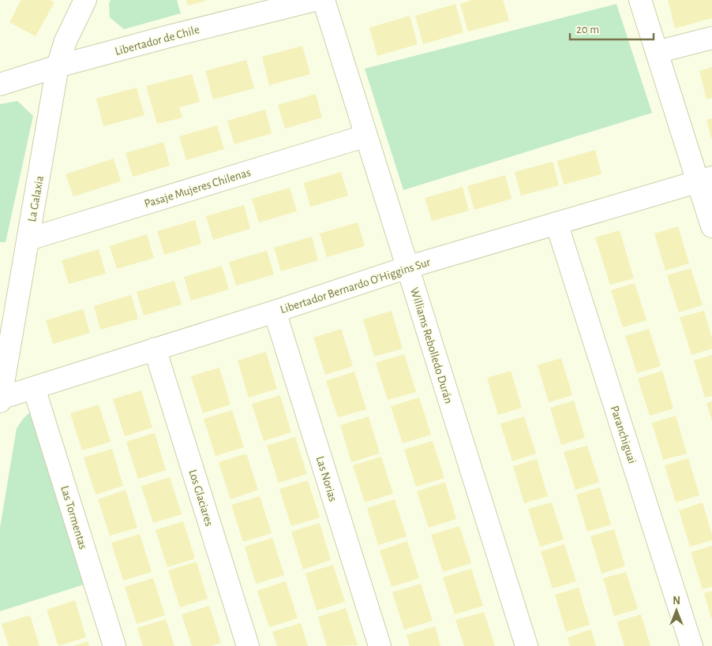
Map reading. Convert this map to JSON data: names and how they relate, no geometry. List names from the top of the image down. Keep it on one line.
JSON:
{"streets":{"street":["Libertador de Chile","Pasaje Mujeres Chilenas","La Galaxia","Libertador Bernardo O'Higgins Sur","Williams Rebolledo Durán","Paranchiguai","Las Norias","Los Glaciares","Las Tormentas"]},"crossings":[["Libertador de Chile","La Galaxia"],["Pasaje Mujeres Chilenas","La Galaxia"],["Pasaje Mujeres Chilenas","Williams Rebolledo Durán"],["La Galaxia","Libertador Bernardo O'Higgins Sur"],["Libertador Bernardo O'Higgins Sur","Williams Rebolledo Durán"],["Libertador Bernardo O'Higgins Sur","Paranchiguai"],["Libertador Bernardo O'Higgins Sur","Las Norias"],["Libertador Bernardo O'Higgins Sur","Los Glaciares"],["Libertador Bernardo O'Higgins Sur","Las Tormentas"]],"scale_bar":"20 m","north":"top"}
